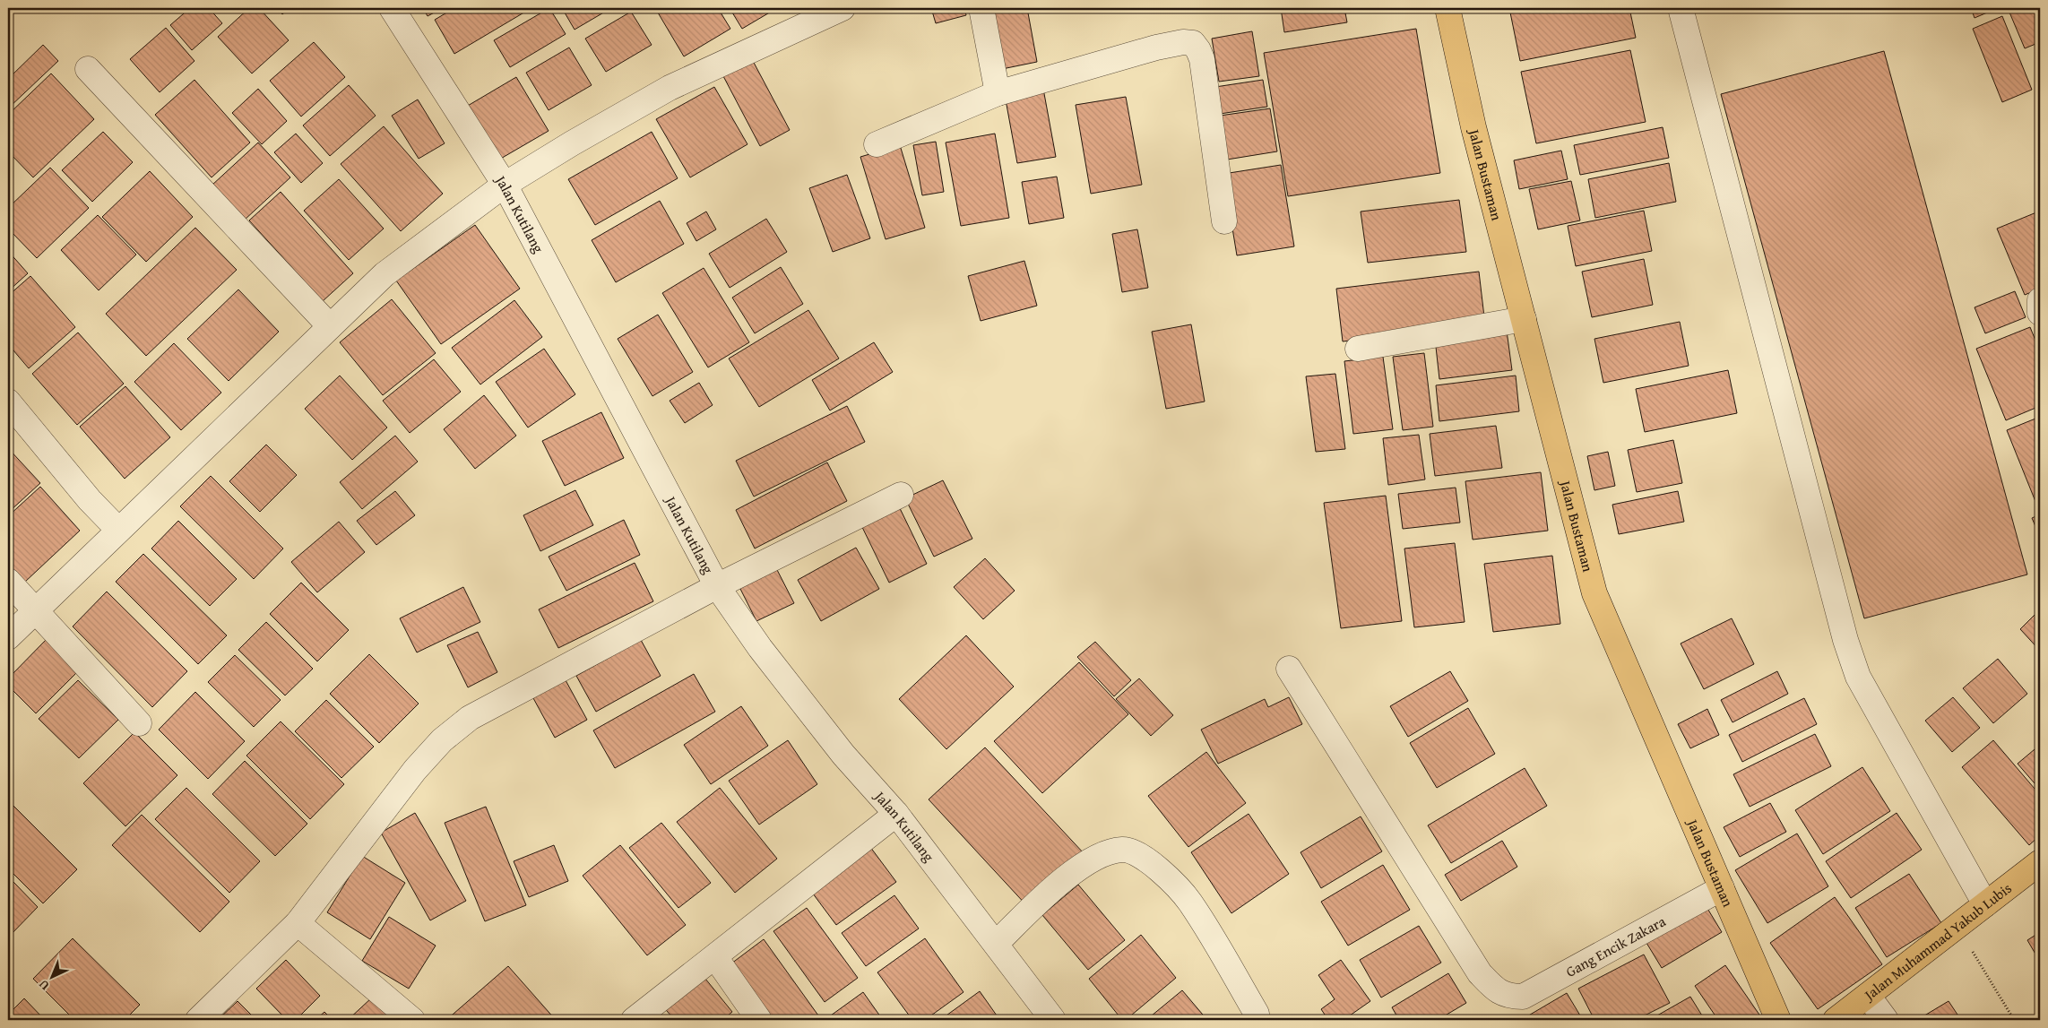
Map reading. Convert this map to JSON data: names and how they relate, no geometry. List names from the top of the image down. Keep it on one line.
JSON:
{"streets":{"main road":["Jalan Bustaman","Jalan Muhammad Yakub Lubis"],"street":["Jalan Kutilang","Gang Encik Zakara"]},"crossings":[["Jalan Bustaman","Gang Encik Zakara"]],"north":"bottom left"}
